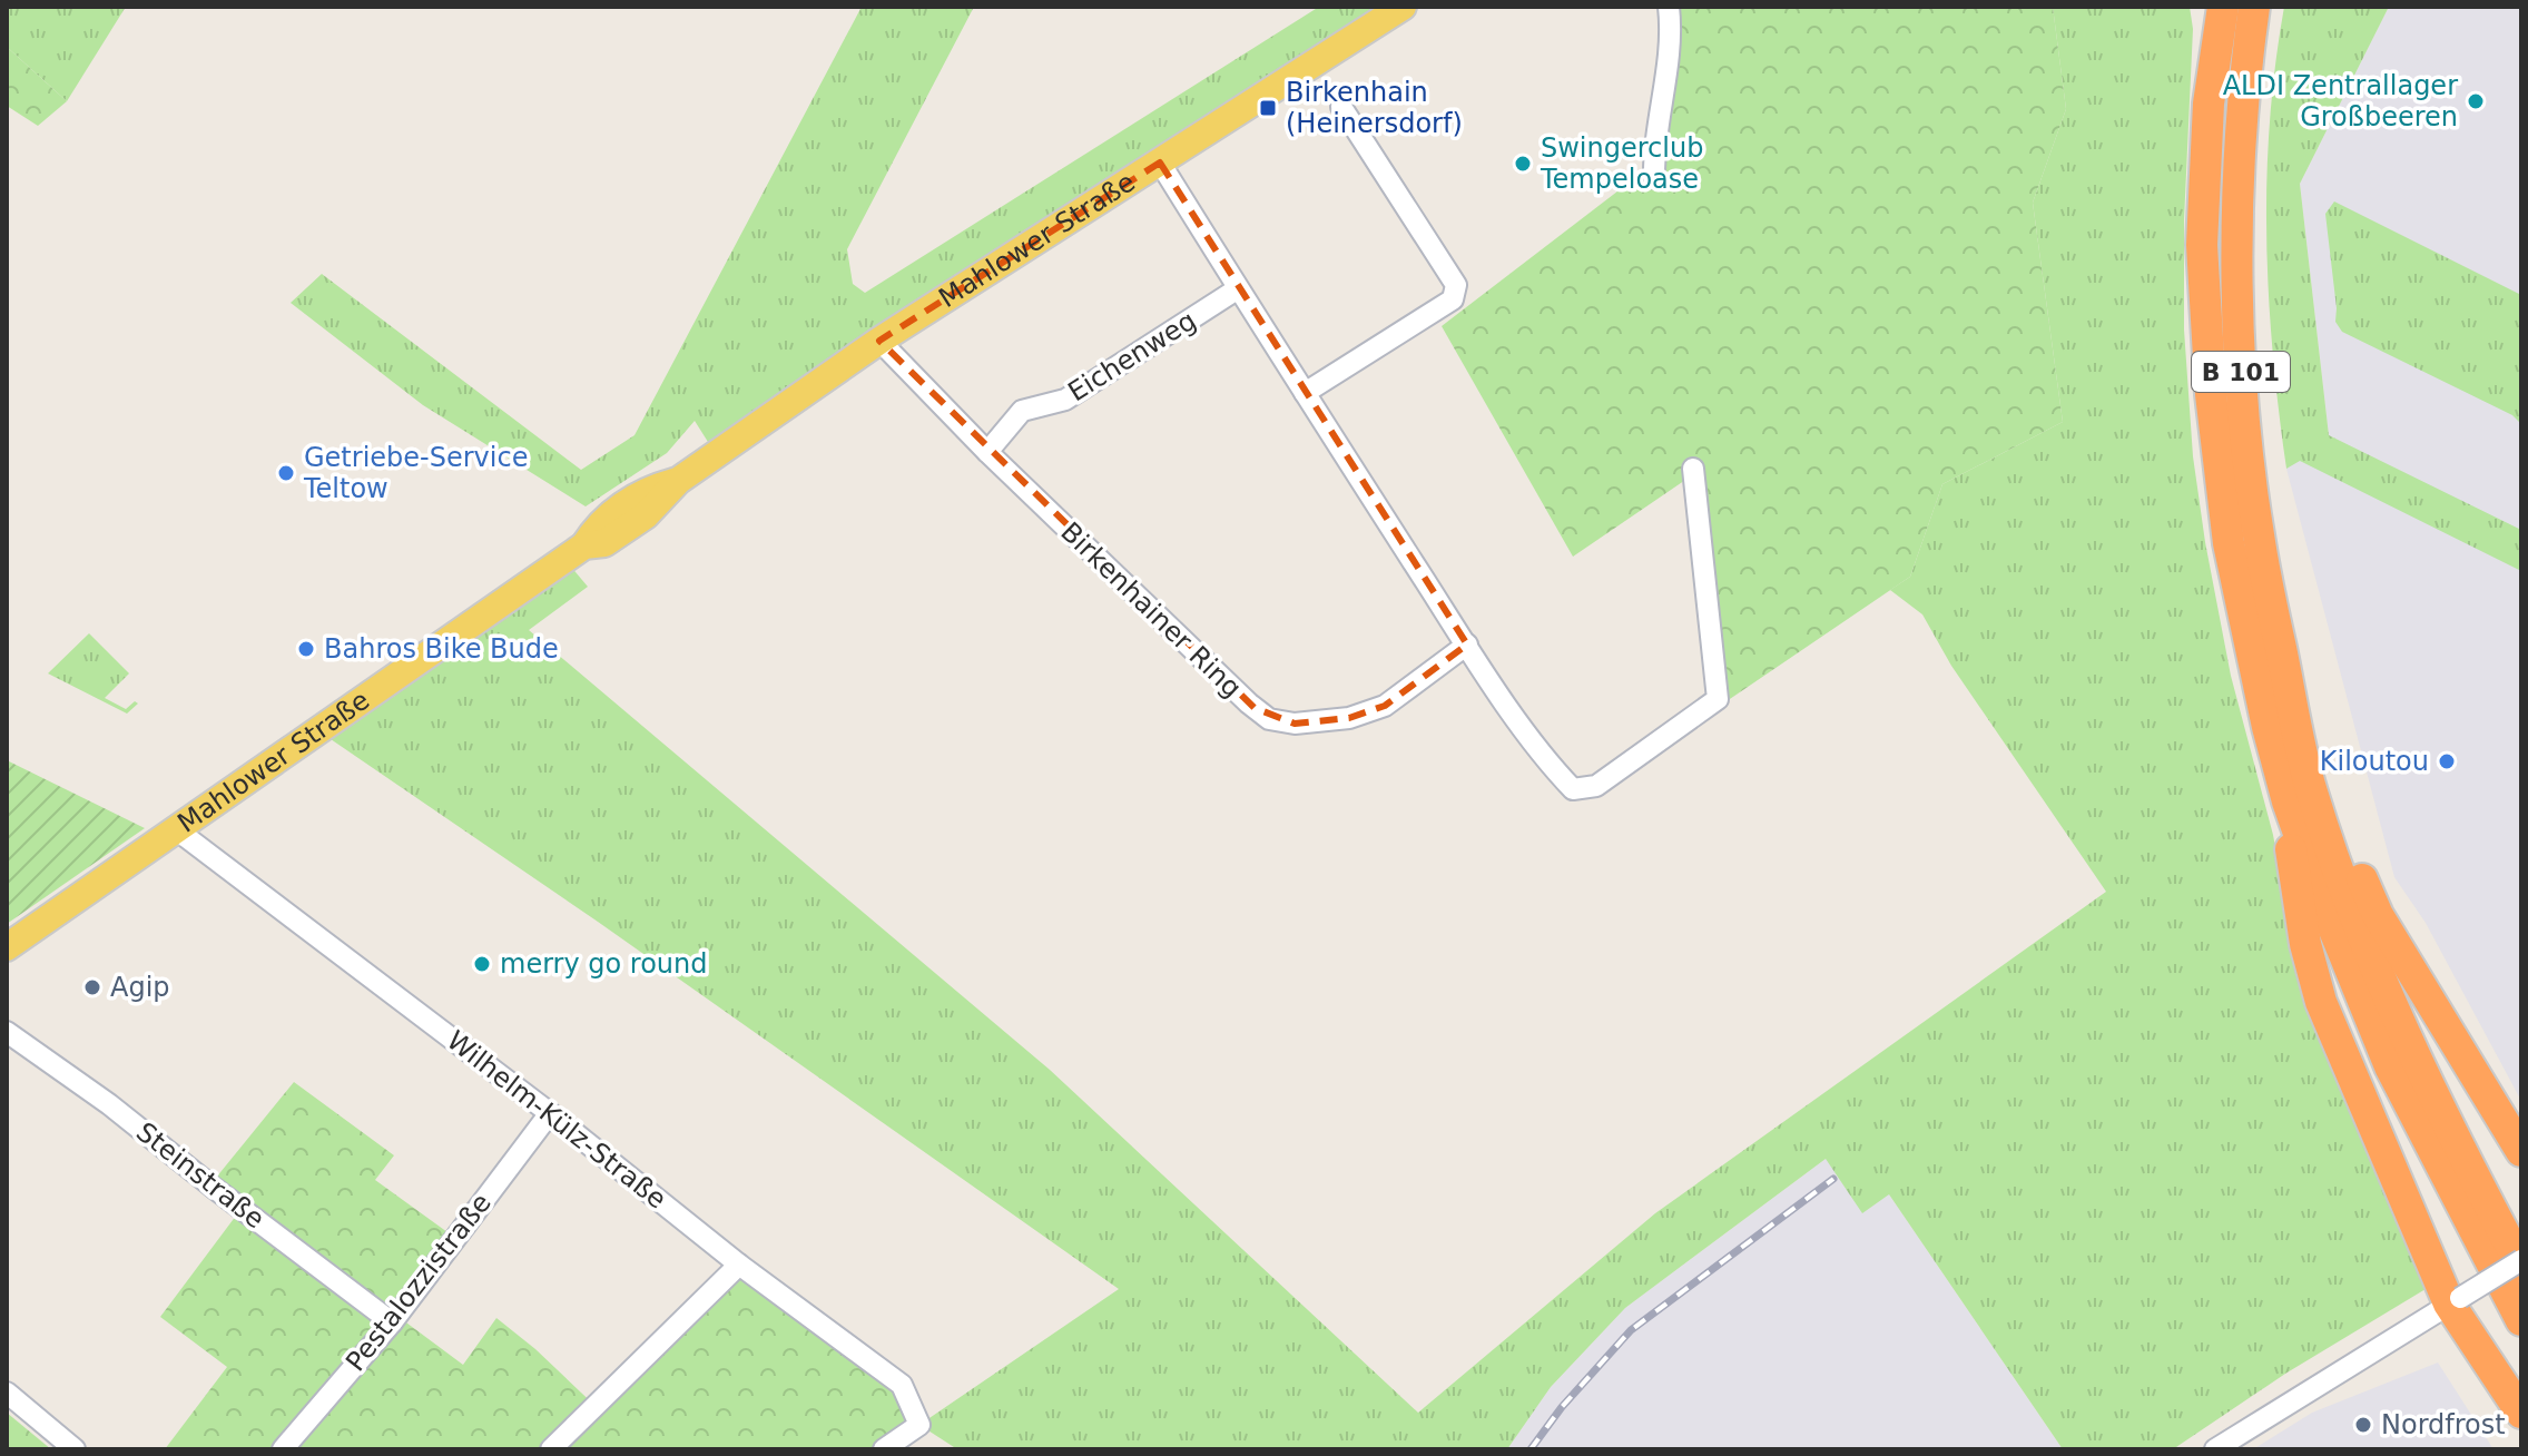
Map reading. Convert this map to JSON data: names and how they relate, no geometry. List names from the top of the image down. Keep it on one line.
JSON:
{"streets":{"highway":["B 101"],"main road":["Mahlower Straße"],"street":["Eichenweg","Birkenhainer Ring","Wilhelm-Külz-Straße","Steinstraße","Pestalozzistraße"]},"crossings":[["Mahlower Straße","Birkenhainer Ring"],["Mahlower Straße","Wilhelm-Külz-Straße"],["Eichenweg","Birkenhainer Ring"],["Wilhelm-Külz-Straße","Pestalozzistraße"],["Steinstraße","Pestalozzistraße"]],"places":{"other":["ALDI Zentrallager Großbeeren","Swingerclub Tempeloase","Getriebe-Service Teltow","Bahros Bike Bude","Kiloutou","merry go round","Agip","Nordfrost"],"transit":["Birkenhain (Heinersdorf)"]}}
